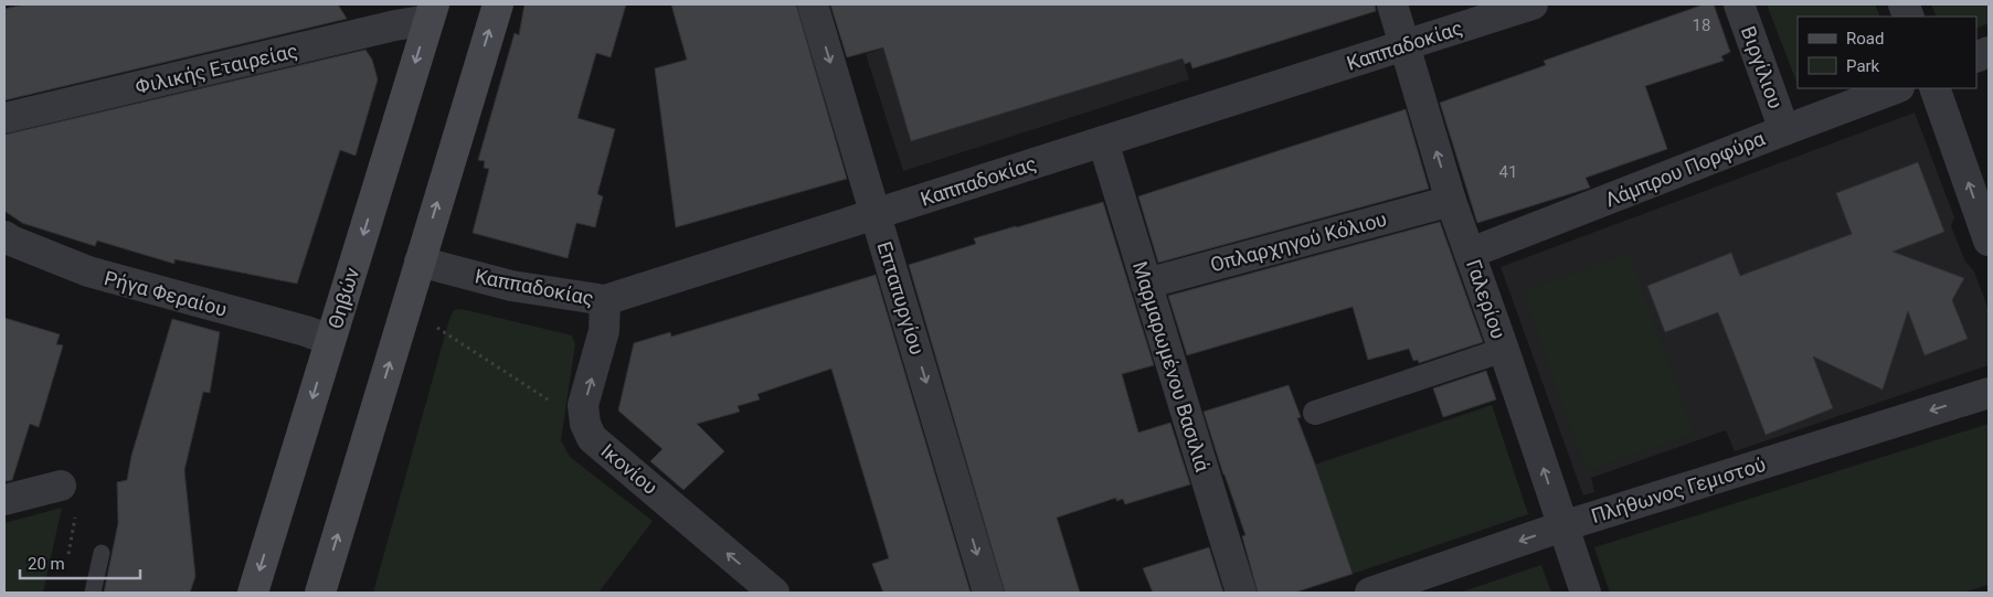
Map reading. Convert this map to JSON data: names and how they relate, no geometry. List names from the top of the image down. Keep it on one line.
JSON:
{"streets":{"main road":["Θηβών"],"street":["Καππαδοκίας","Βιργίλιου","Φιλικής Εταιρείας","Λάμπρου Πορφύρα","Οπλαρχηγού Κόλιου","Ρήγα Φεραίου","Επταπυργίου","Γαλερίου","Μαρμαρωμένου Βασιλιά","Ικονίου","Πλήθωνος Γεμιστού"]},"crossings":[["Καππαδοκίας","Επταπυργίου"],["Καππαδοκίας","Γαλερίου"],["Καππαδοκίας","Μαρμαρωμένου Βασιλιά"],["Βιργίλιου","Λάμπρου Πορφύρα"],["Φιλικής Εταιρείας","Θηβών"],["Λάμπρου Πορφύρα","Γαλερίου"],["Οπλαρχηγού Κόλιου","Γαλερίου"],["Οπλαρχηγού Κόλιου","Μαρμαρωμένου Βασιλιά"],["Ρήγα Φεραίου","Θηβών"],["Γαλερίου","Πλήθωνος Γεμιστού"]],"one_way":["Επταπυργίου","Γαλερίου","Ικονίου"],"house_numbers":["18","41"],"legend":["Road","Park"],"scale_bar":"20 m"}
